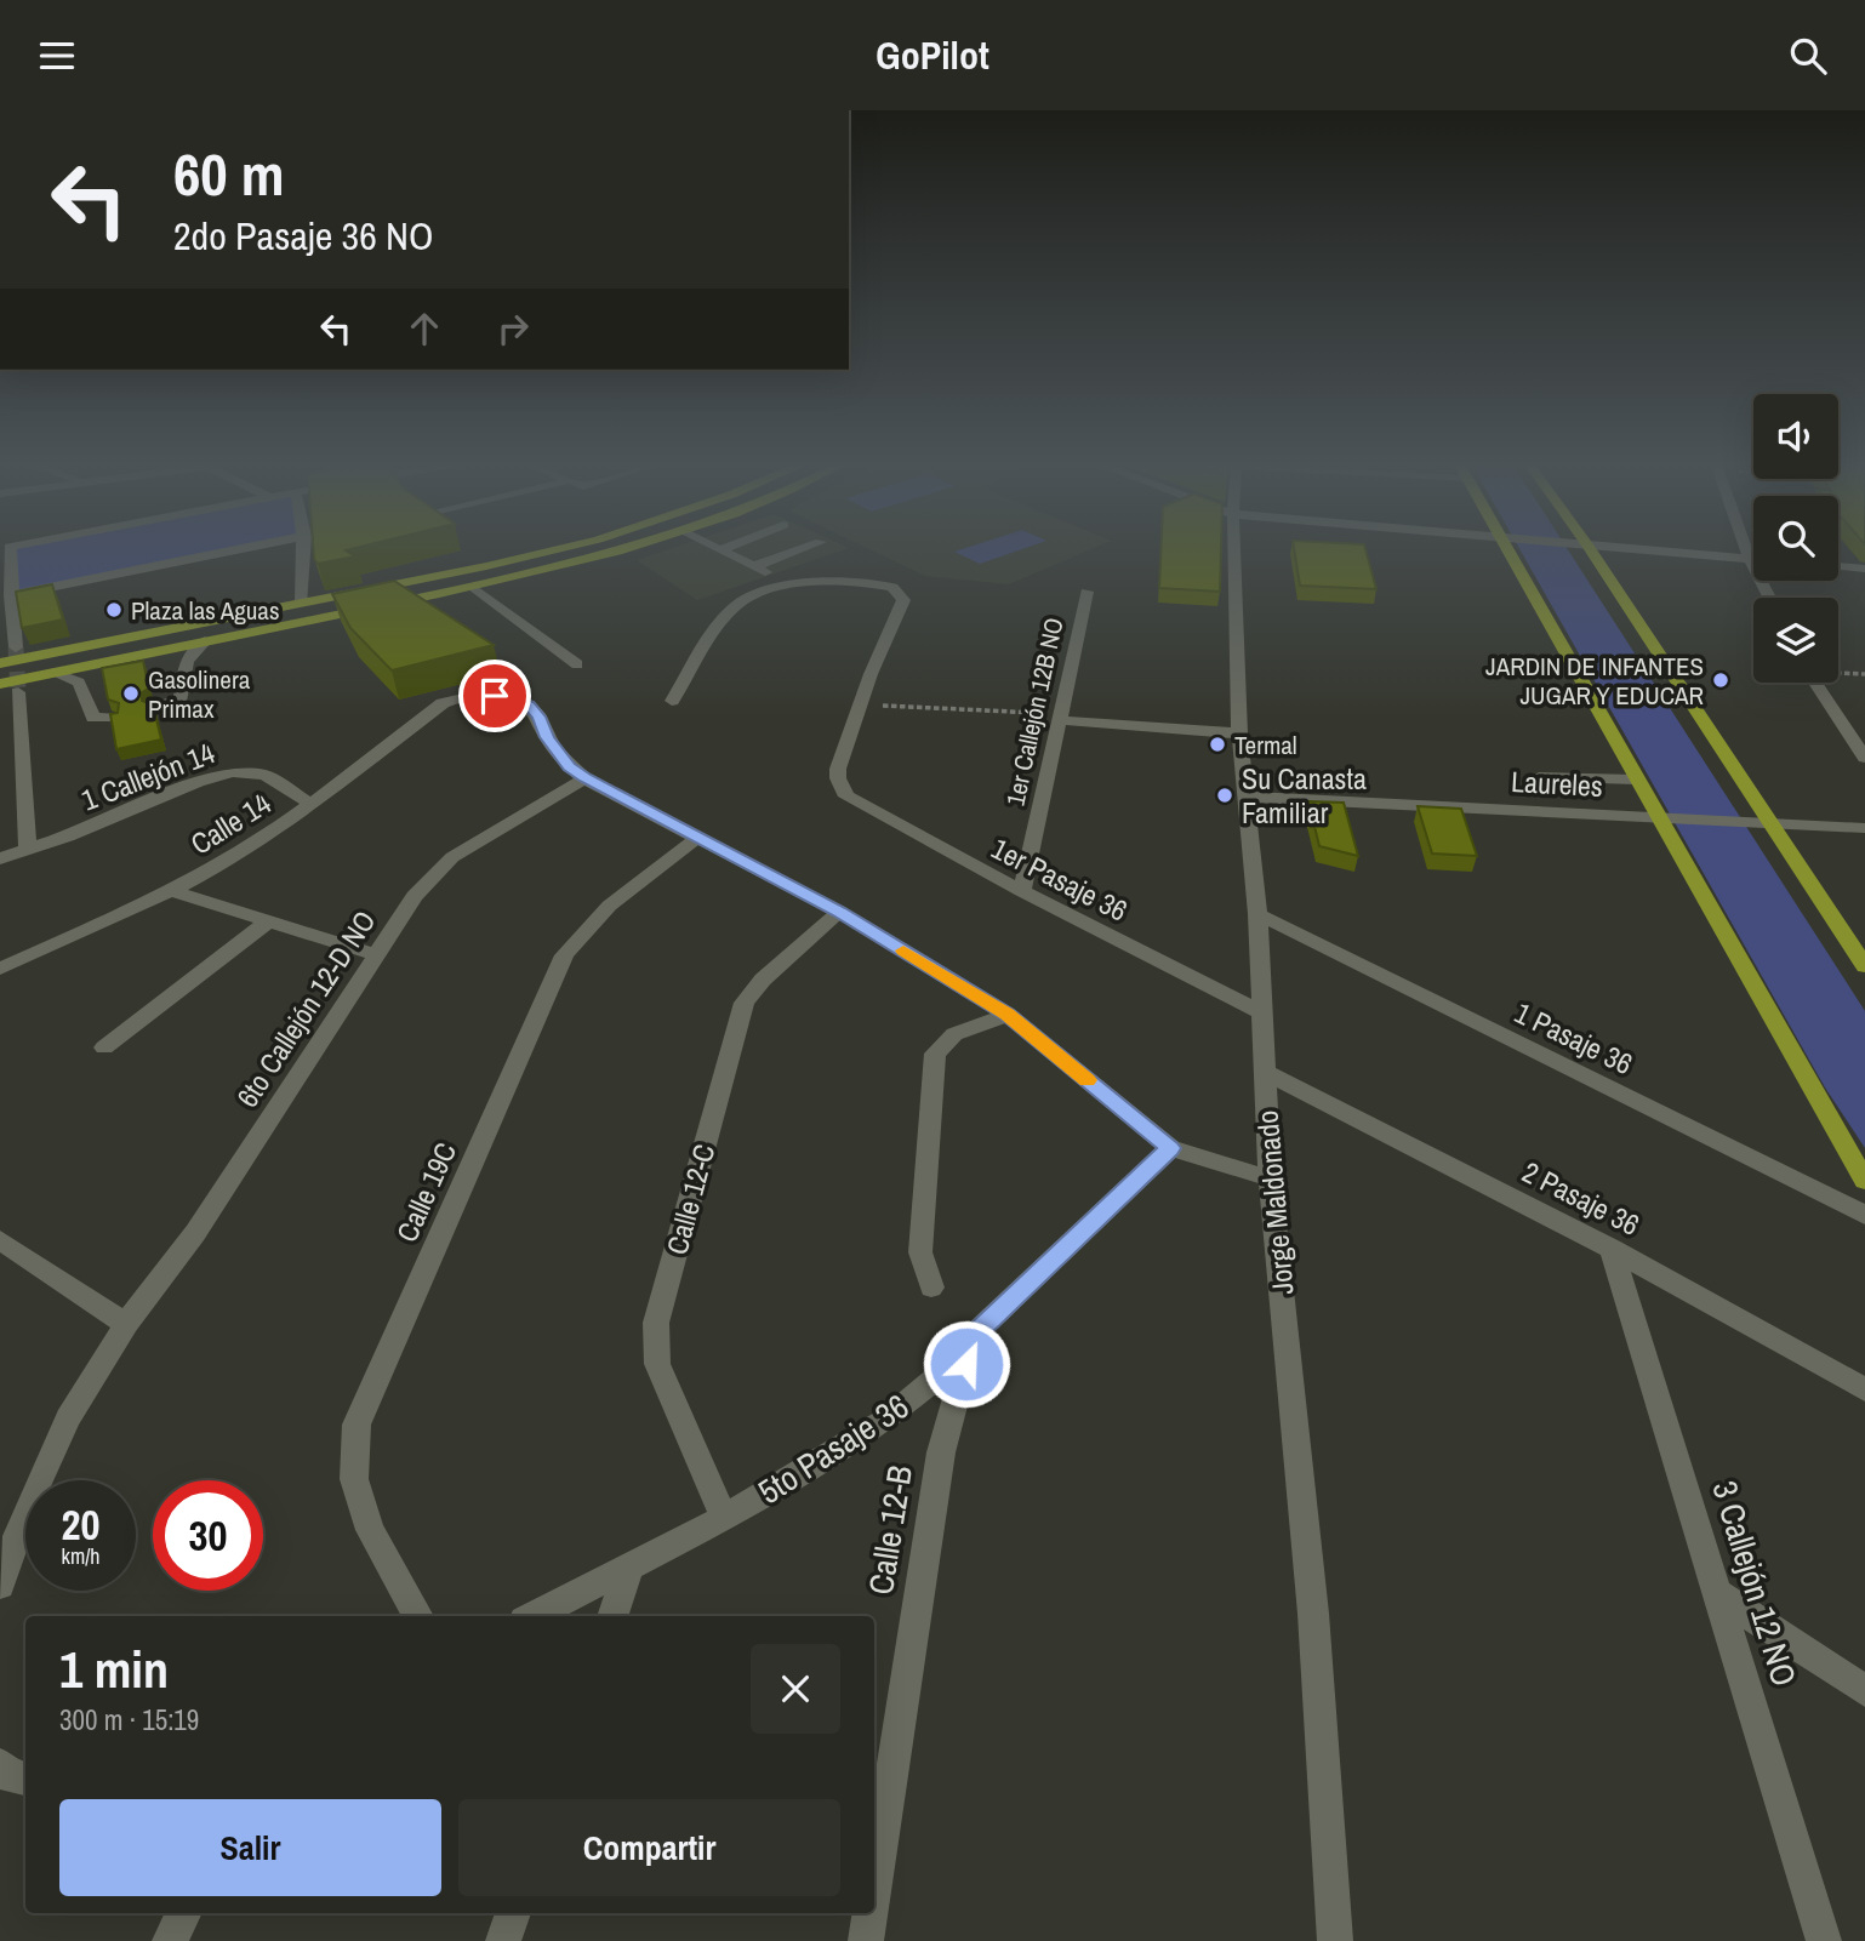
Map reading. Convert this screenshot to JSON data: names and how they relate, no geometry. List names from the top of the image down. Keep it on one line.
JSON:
{"streets":{"street":["1er Callejón 12B NO","1 Callejón 14","Laureles","Calle 14","1er Pasaje 36","6to Callejón 12-D NO","1 Pasaje 36","Calle 19C","2 Pasaje 36","Calle 12-C","Jorge Maldonado","5to Pasaje 36","Calle 12-B","3 Callejón 12 NO"]},"crossings":[["1er Callejón 12B NO","1er Pasaje 36"],["1 Callejón 14","Calle 14"],["Laureles","Jorge Maldonado"],["Calle 14","6to Callejón 12-D NO"],["1er Pasaje 36","Jorge Maldonado"],["1 Pasaje 36","Jorge Maldonado"],["2 Pasaje 36","Jorge Maldonado"],["2 Pasaje 36","3 Callejón 12 NO"],["Calle 12-C","5to Pasaje 36"],["5to Pasaje 36","Calle 12-B"]],"places":["Plaza las Aguas","JARDIN DE INFANTES JUGAR Y EDUCAR","Gasolinera Primax","Termal","Su Canasta Familiar"],"page":{"header":"GoPilot","turn":["60 m","2do Pasaje 36 NO"],"speed":"20 km/h","limit":"30","heading":["1 min","300 m · 15:19"],"buttons":["Salir","Compartir"]}}
